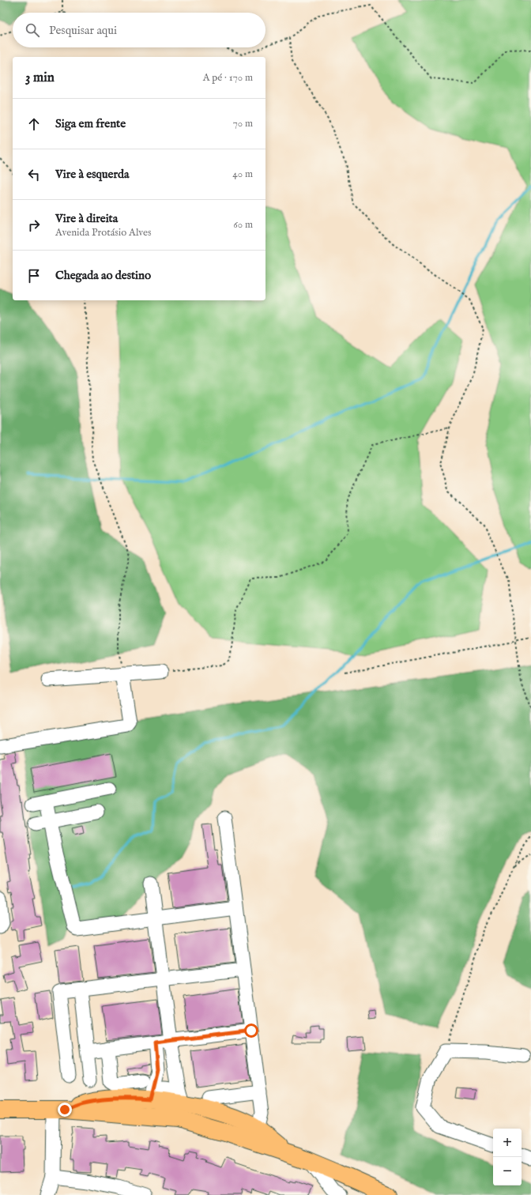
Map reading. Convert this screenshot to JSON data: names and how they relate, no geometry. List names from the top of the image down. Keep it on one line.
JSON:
{"page":{"search":"Pesquisar aqui","heading":["3 min","A pé · 170 m"],"list":[["Siga em frente","70 m"],["Vire à esquerda","40 m"],["Vire à direita","Avenida Protásio Alves","60 m"],"Chegada ao destino"],"map_buttons":["+","−"]}}
